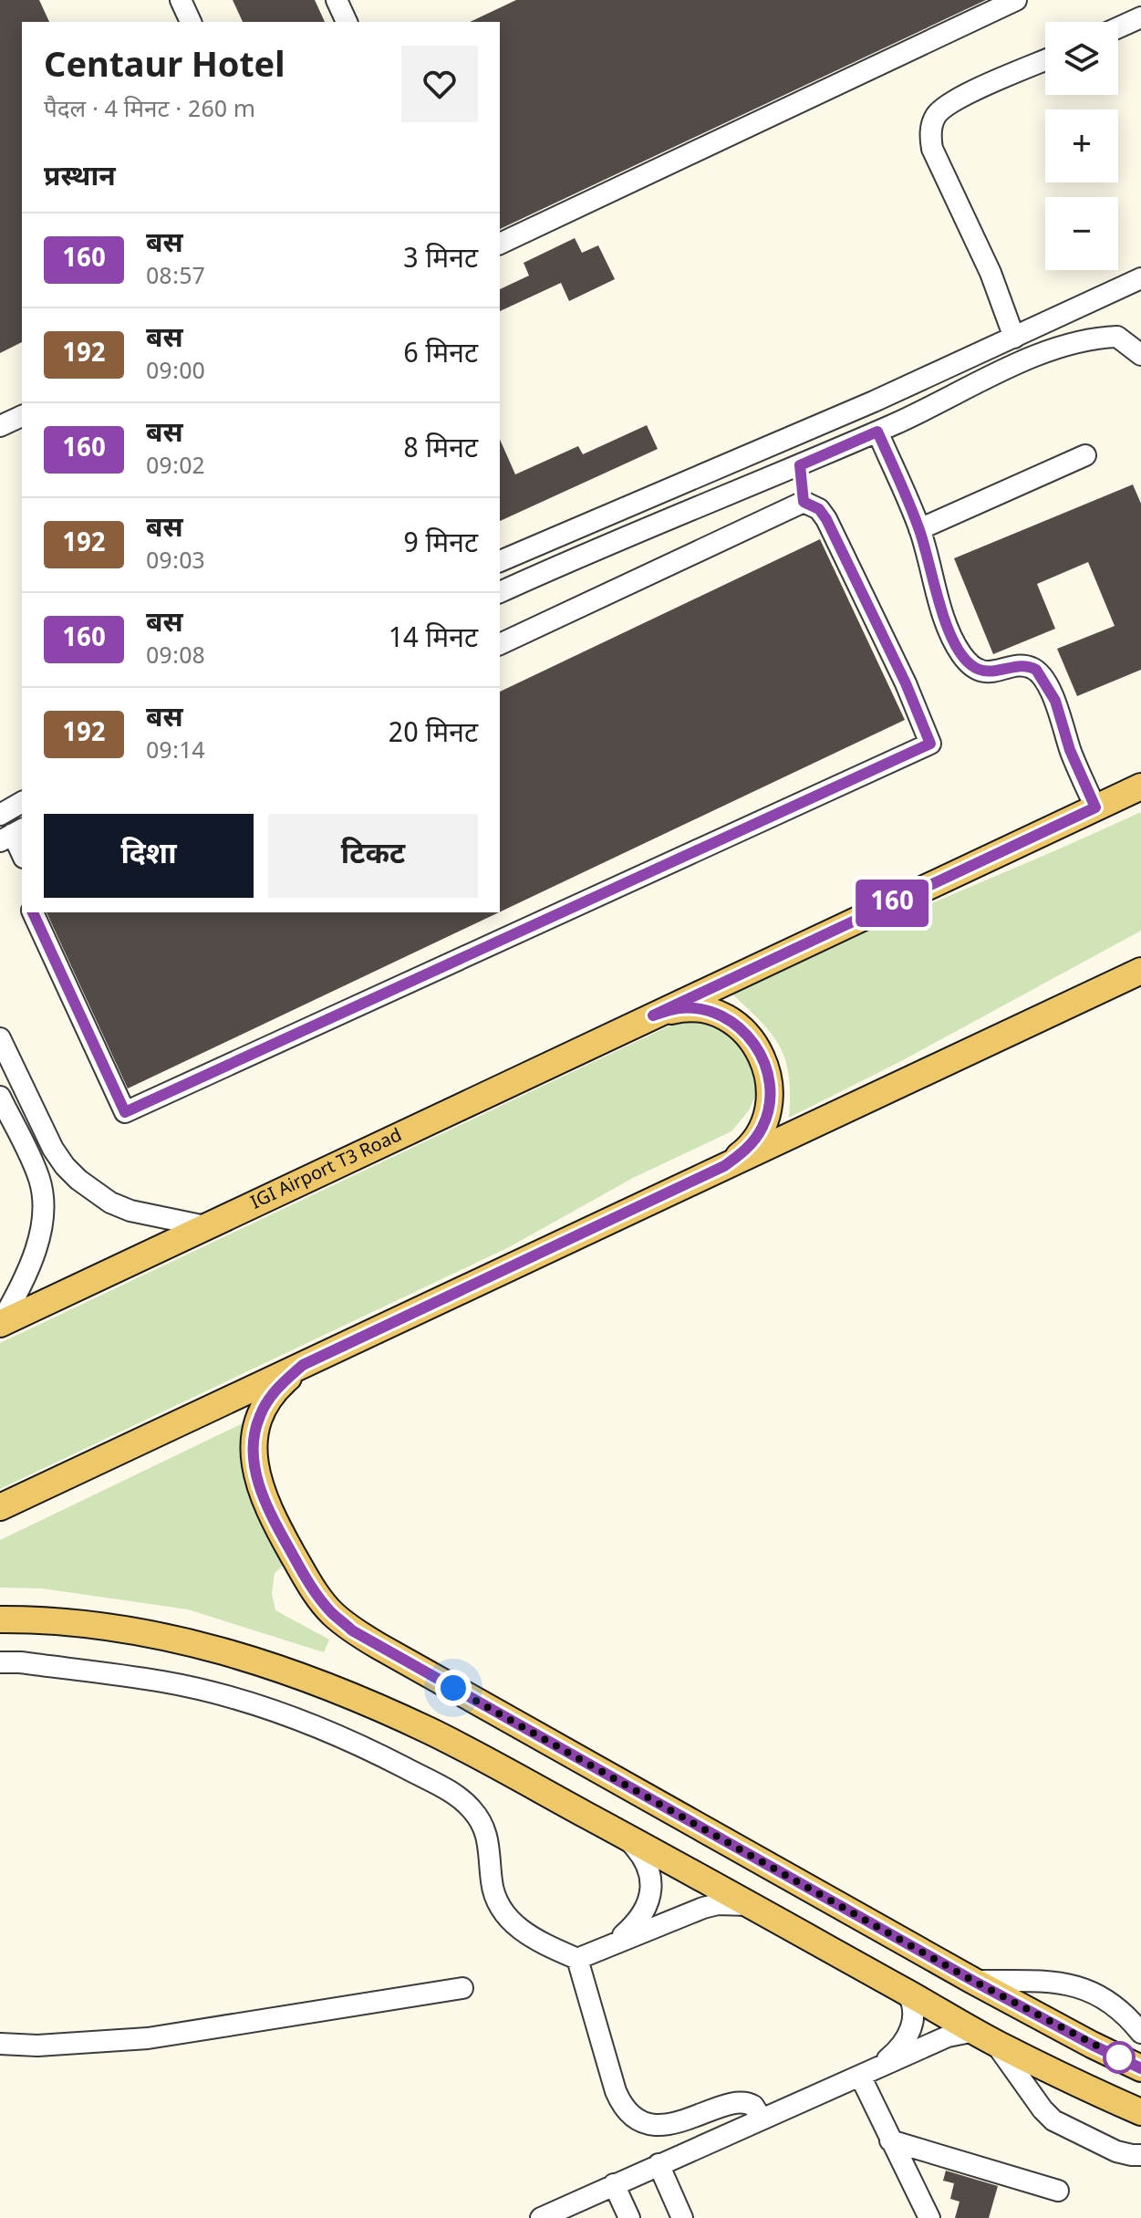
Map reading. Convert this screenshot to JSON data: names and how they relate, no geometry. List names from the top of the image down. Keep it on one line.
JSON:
{"streets":{"main road":["IGI Airport T3 Road"]},"lines":["bus line 160"],"page":{"on_map":"160","map_buttons":["+","−"],"heading":[["Centaur Hotel","पैदल · 4 मिनट · 260 m"],"प्रस्थान"],"list":[{"mark":"160","name":"बस","note":"08:57","value":"3 मिनट"},{"mark":"192","name":"बस","note":"09:00","value":"6 मिनट"},{"mark":"160","name":"बस","note":"09:02","value":"8 मिनट"},{"mark":"192","name":"बस","note":"09:03","value":"9 मिनट"},{"mark":"160","name":"बस","note":"09:08","value":"14 मिनट"},{"mark":"192","name":"बस","note":"09:14","value":"20 मिनट"}],"buttons":["दिशा","टिकट"]}}
